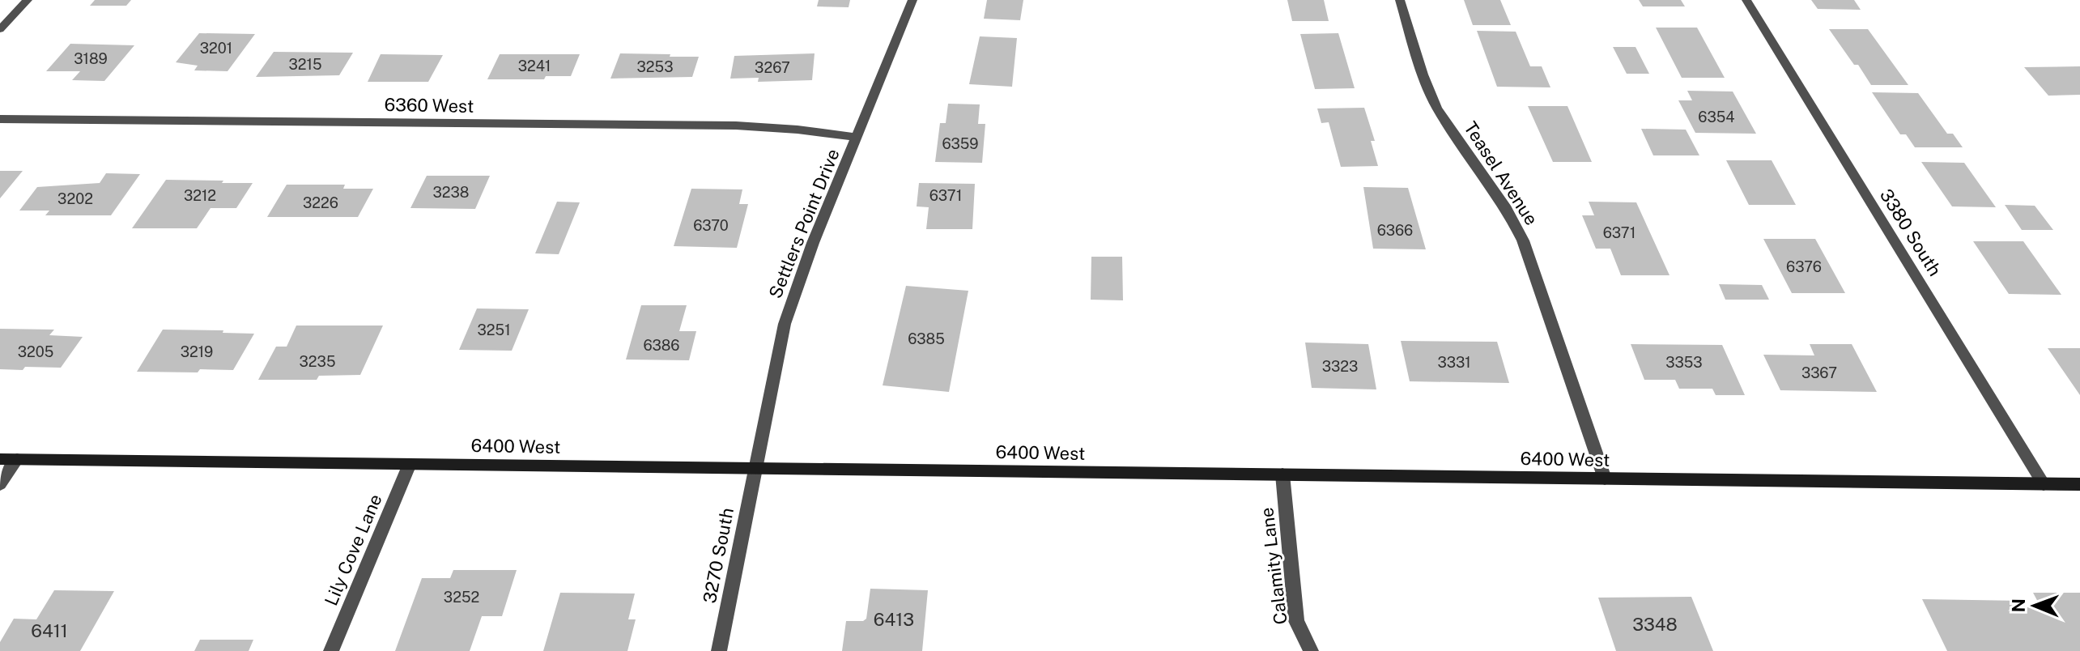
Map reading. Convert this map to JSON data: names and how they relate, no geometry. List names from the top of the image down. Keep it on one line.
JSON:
{"streets":{"street":["6360 West","Teasel Avenue","Settlers Point Drive","3380 South","6400 West","Lily Cove Lane","3270 South","Calamity Lane"]},"crossings":[["6360 West","Settlers Point Drive"],["Teasel Avenue","6400 West"],["Settlers Point Drive","6400 West"],["Settlers Point Drive","3270 South"],["3380 South","6400 West"],["6400 West","Lily Cove Lane"],["6400 West","3270 South"],["6400 West","Calamity Lane"]],"house_numbers":["3201","3189","3215","3241","3253","3267","6354","6359","3238","3212","6371","3202","3226","6370","6366","6371","6376","3251","6385","6386","3205","3219","3235","3331","3353","3323","3367","3252","6413","3348","6411"],"north":"left"}
